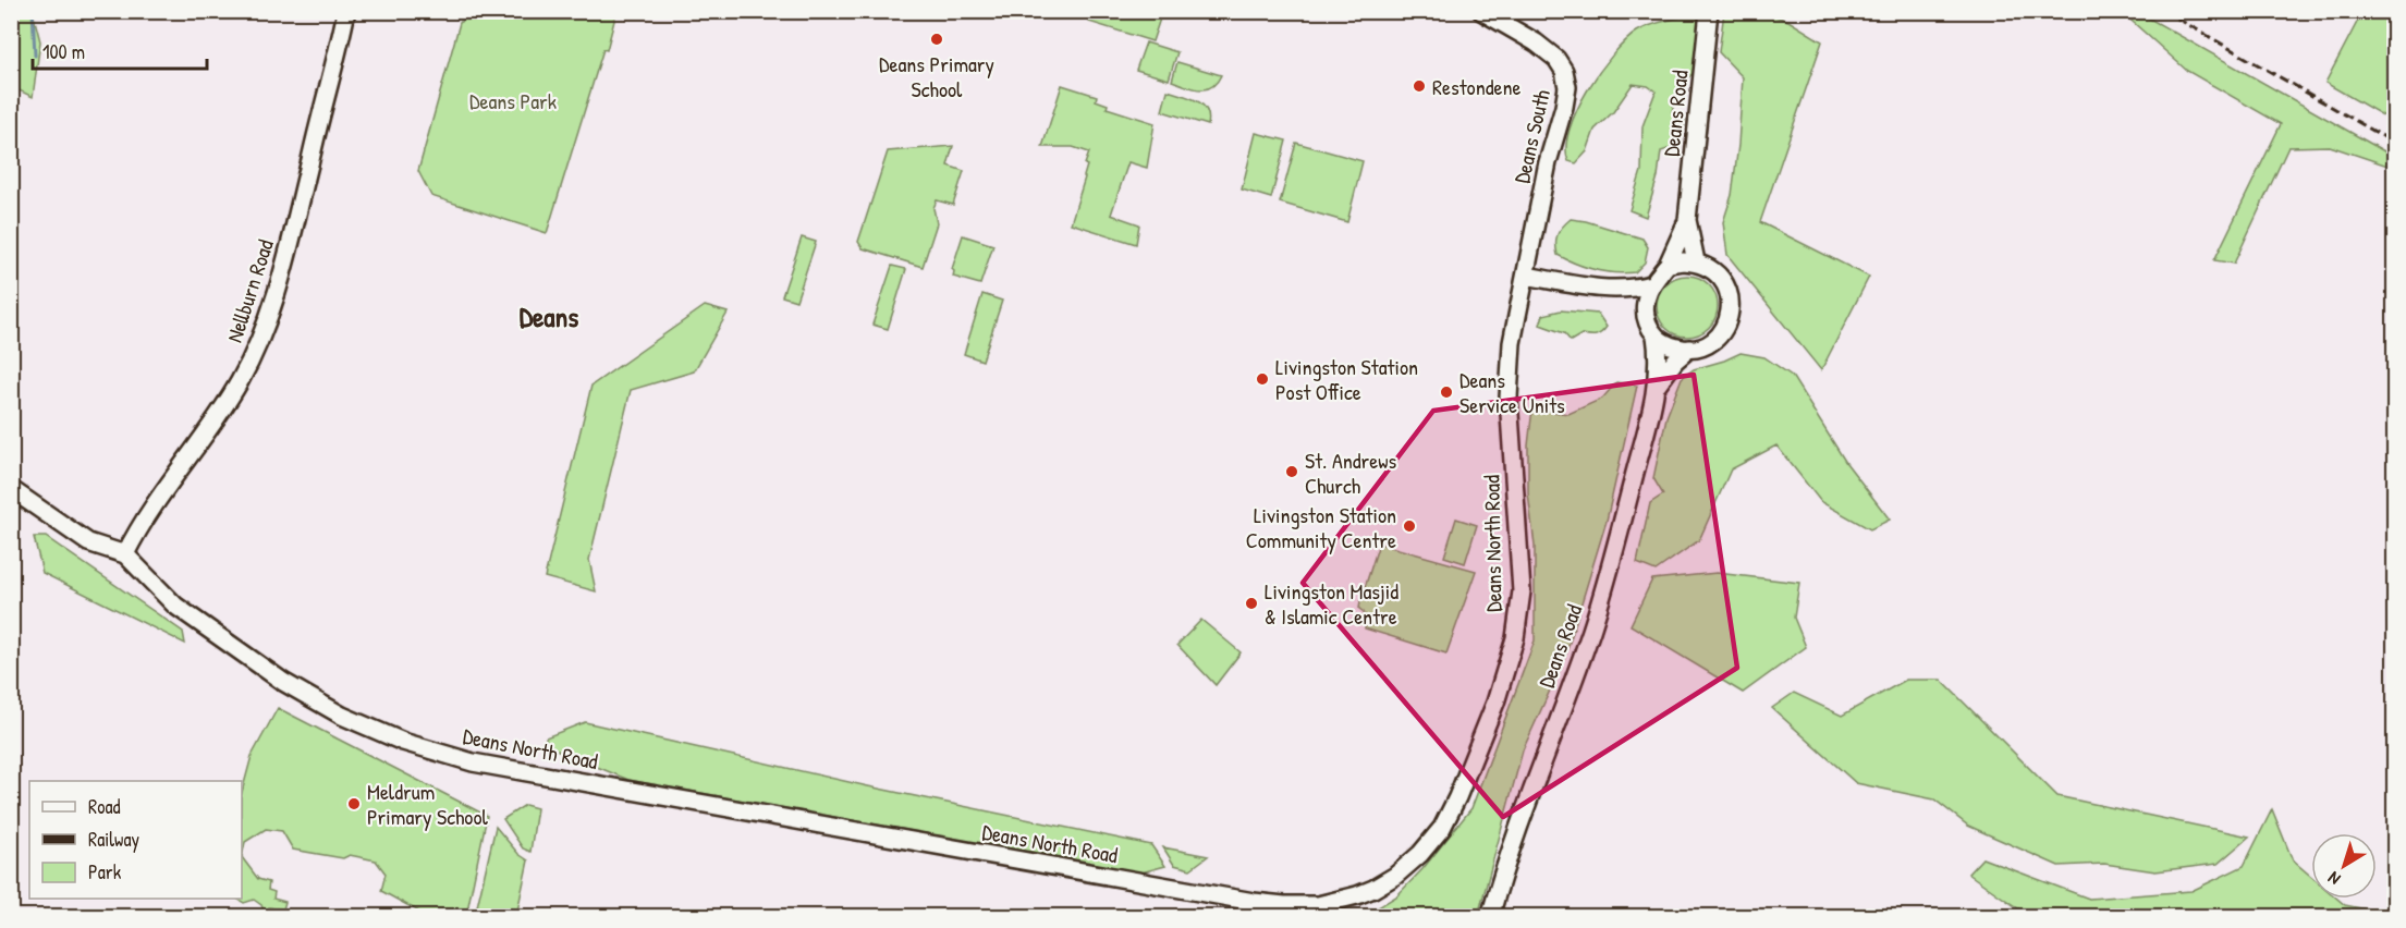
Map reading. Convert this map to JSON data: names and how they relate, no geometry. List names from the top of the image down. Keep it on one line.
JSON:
{"streets":{"street":["Deans Road","Deans South","Nellburn Road","Deans North Road"]},"crossings":[["Deans South","Deans North Road"],["Nellburn Road","Deans North Road"]],"districts":["Deans"],"parks":["Deans Park"],"places":["Deans Primary School","Restondene","Livingston Station Post Office","Deans Service Units","St. Andrews Church","Livingston Station Community Centre","Livingston Masjid & Islamic Centre","Meldrum Primary School"],"legend":["Road","Railway","Park"],"scale_bar":"100 m","north":"bottom left"}
